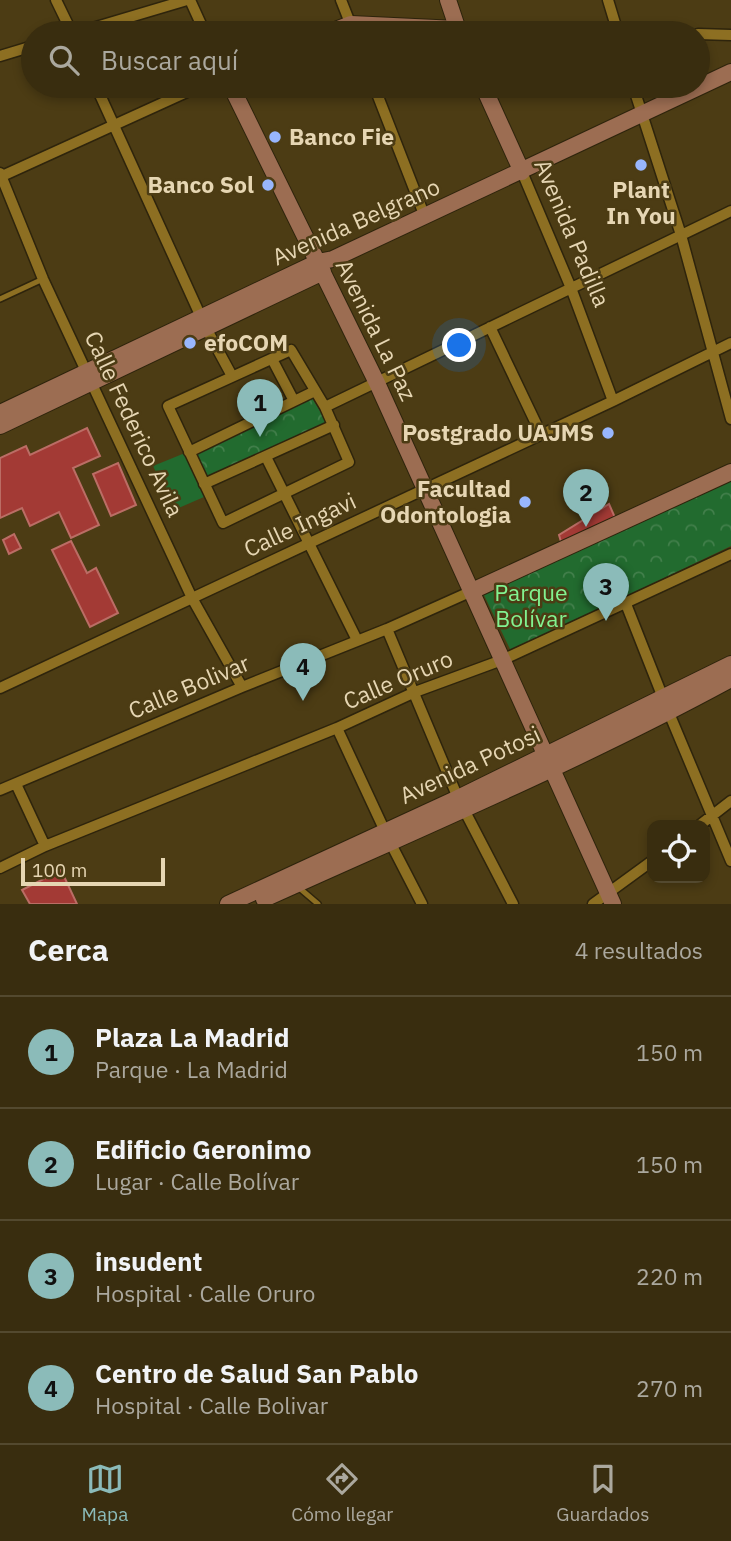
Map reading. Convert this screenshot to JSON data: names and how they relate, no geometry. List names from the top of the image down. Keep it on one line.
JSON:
{"streets":{"street":["Avenida Belgrano","Avenida Padilla","Avenida La Paz","Calle Federico Avila","Calle Ingavi","Calle Oruro","Calle Bolivar","Avenida Potosi"]},"crossings":[["Avenida Belgrano","Avenida Padilla"],["Avenida Belgrano","Avenida La Paz"],["Avenida Belgrano","Calle Federico Avila"],["Avenida Padilla","Calle Ingavi"],["Avenida La Paz","Calle Ingavi"],["Avenida La Paz","Calle Oruro"],["Avenida La Paz","Calle Bolivar"],["Avenida La Paz","Avenida Potosi"],["Calle Federico Avila","Calle Ingavi"],["Calle Federico Avila","Calle Bolivar"]],"parks":["Parque Bolívar"],"places":["Banco Fie","Plant In You","Banco Sol","efoCOM","Postgrado UAJMS","Facultad Odontologia"],"scale_bar":"100 m","page":{"search":"Buscar aquí","pins":["1","2","3","4"],"scale":"100 m","heading":["Cerca","4 resultados"],"list":[{"mark":"1","name":"Plaza La Madrid","note":"Parque · La Madrid","value":"150 m"},{"mark":"2","name":"Edificio Geronimo","note":"Lugar · Calle Bolívar","value":"150 m"},{"mark":"3","name":"insudent","note":"Hospital · Calle Oruro","value":"220 m"},{"mark":"4","name":"Centro de Salud San Pablo","note":"Hospital · Calle Bolivar","value":"270 m"}],"nav":["Mapa","Cómo llegar","Guardados"]}}
